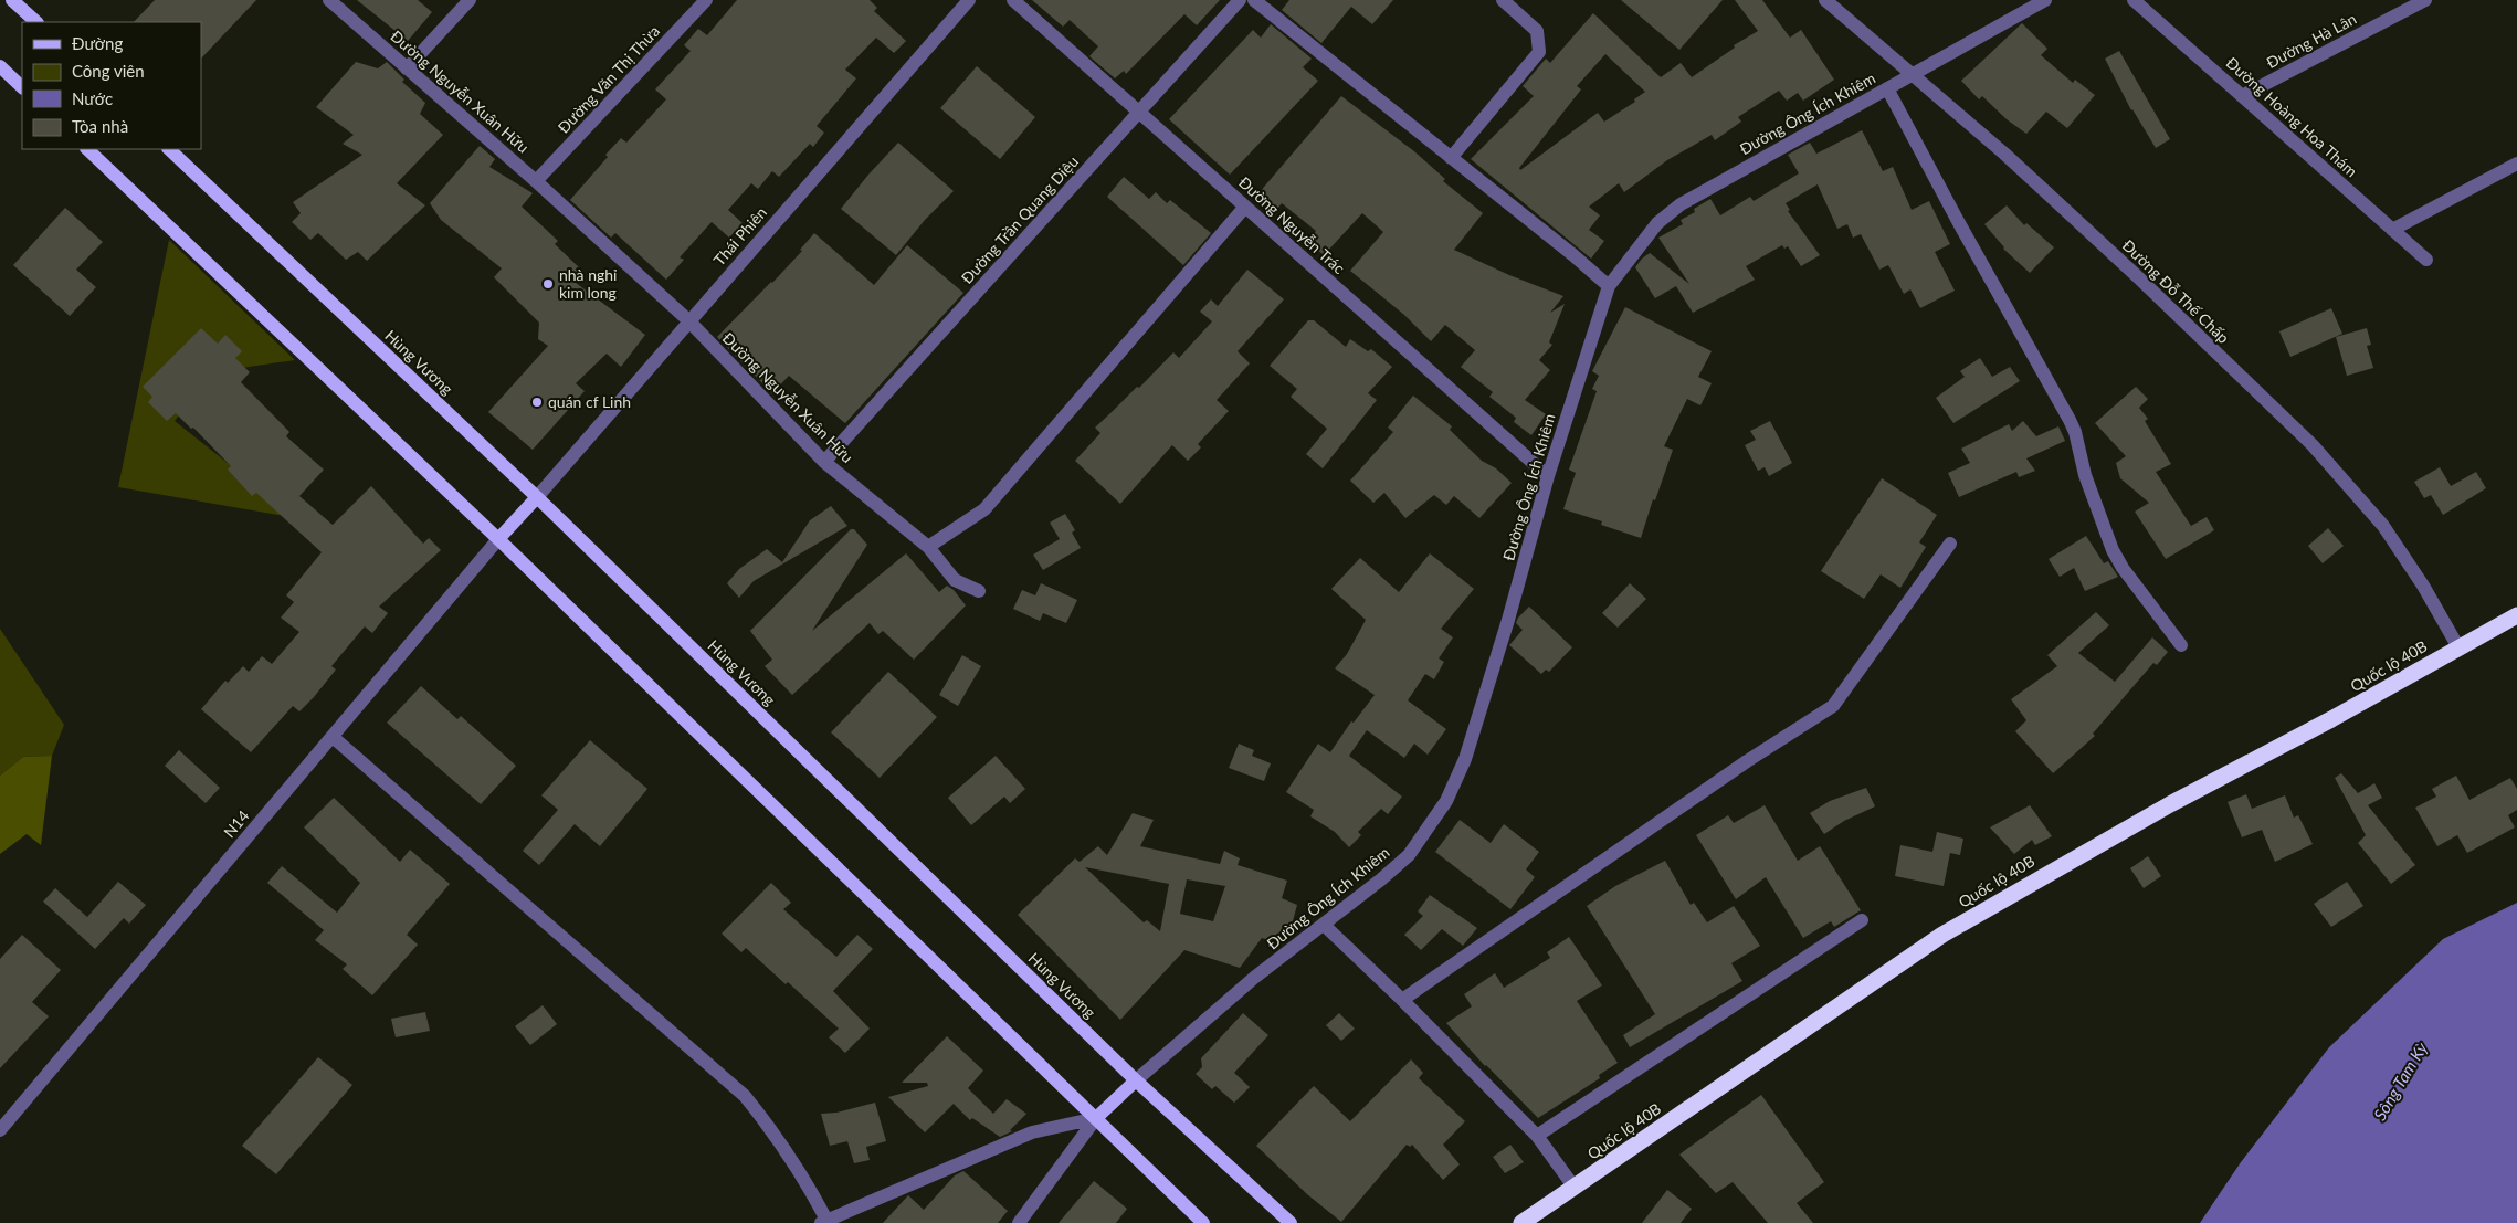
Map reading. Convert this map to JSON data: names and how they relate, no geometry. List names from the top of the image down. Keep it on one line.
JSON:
{"streets":{"highway":["Quốc lộ 40B"],"main road":["Hùng Vương"],"street":["Đường Hà Lân","Đường Văn Thị Thừa","Đường Nguyễn Xuân Hữu","Đường Ông Ích Khiêm","Đường Hoàng Hoa Thám","Đường Trần Quang Diệu","Đường Nguyễn Trác","Thái Phiên","Đường Đỗ Thế Chấp","N14"]},"crossings":[["Đường Hà Lân","Đường Hoàng Hoa Thám"],["Đường Văn Thị Thừa","Đường Nguyễn Xuân Hữu"],["Đường Nguyễn Xuân Hữu","Đường Trần Quang Diệu"],["Đường Nguyễn Xuân Hữu","Thái Phiên"],["Đường Ông Ích Khiêm","Đường Nguyễn Trác"],["Đường Ông Ích Khiêm","Đường Đỗ Thế Chấp"],["Đường Ông Ích Khiêm","Hùng Vương"],["Đường Trần Quang Diệu","Đường Nguyễn Trác"],["Thái Phiên","Hùng Vương"],["Đường Đỗ Thế Chấp","Quốc lộ 40B"]],"water":["Sông Tam Kỳ"],"places":["nhà nghỉ kim long","quán cf Linh"],"legend":["Đường","Công viên","Nước","Tòa nhà"]}
